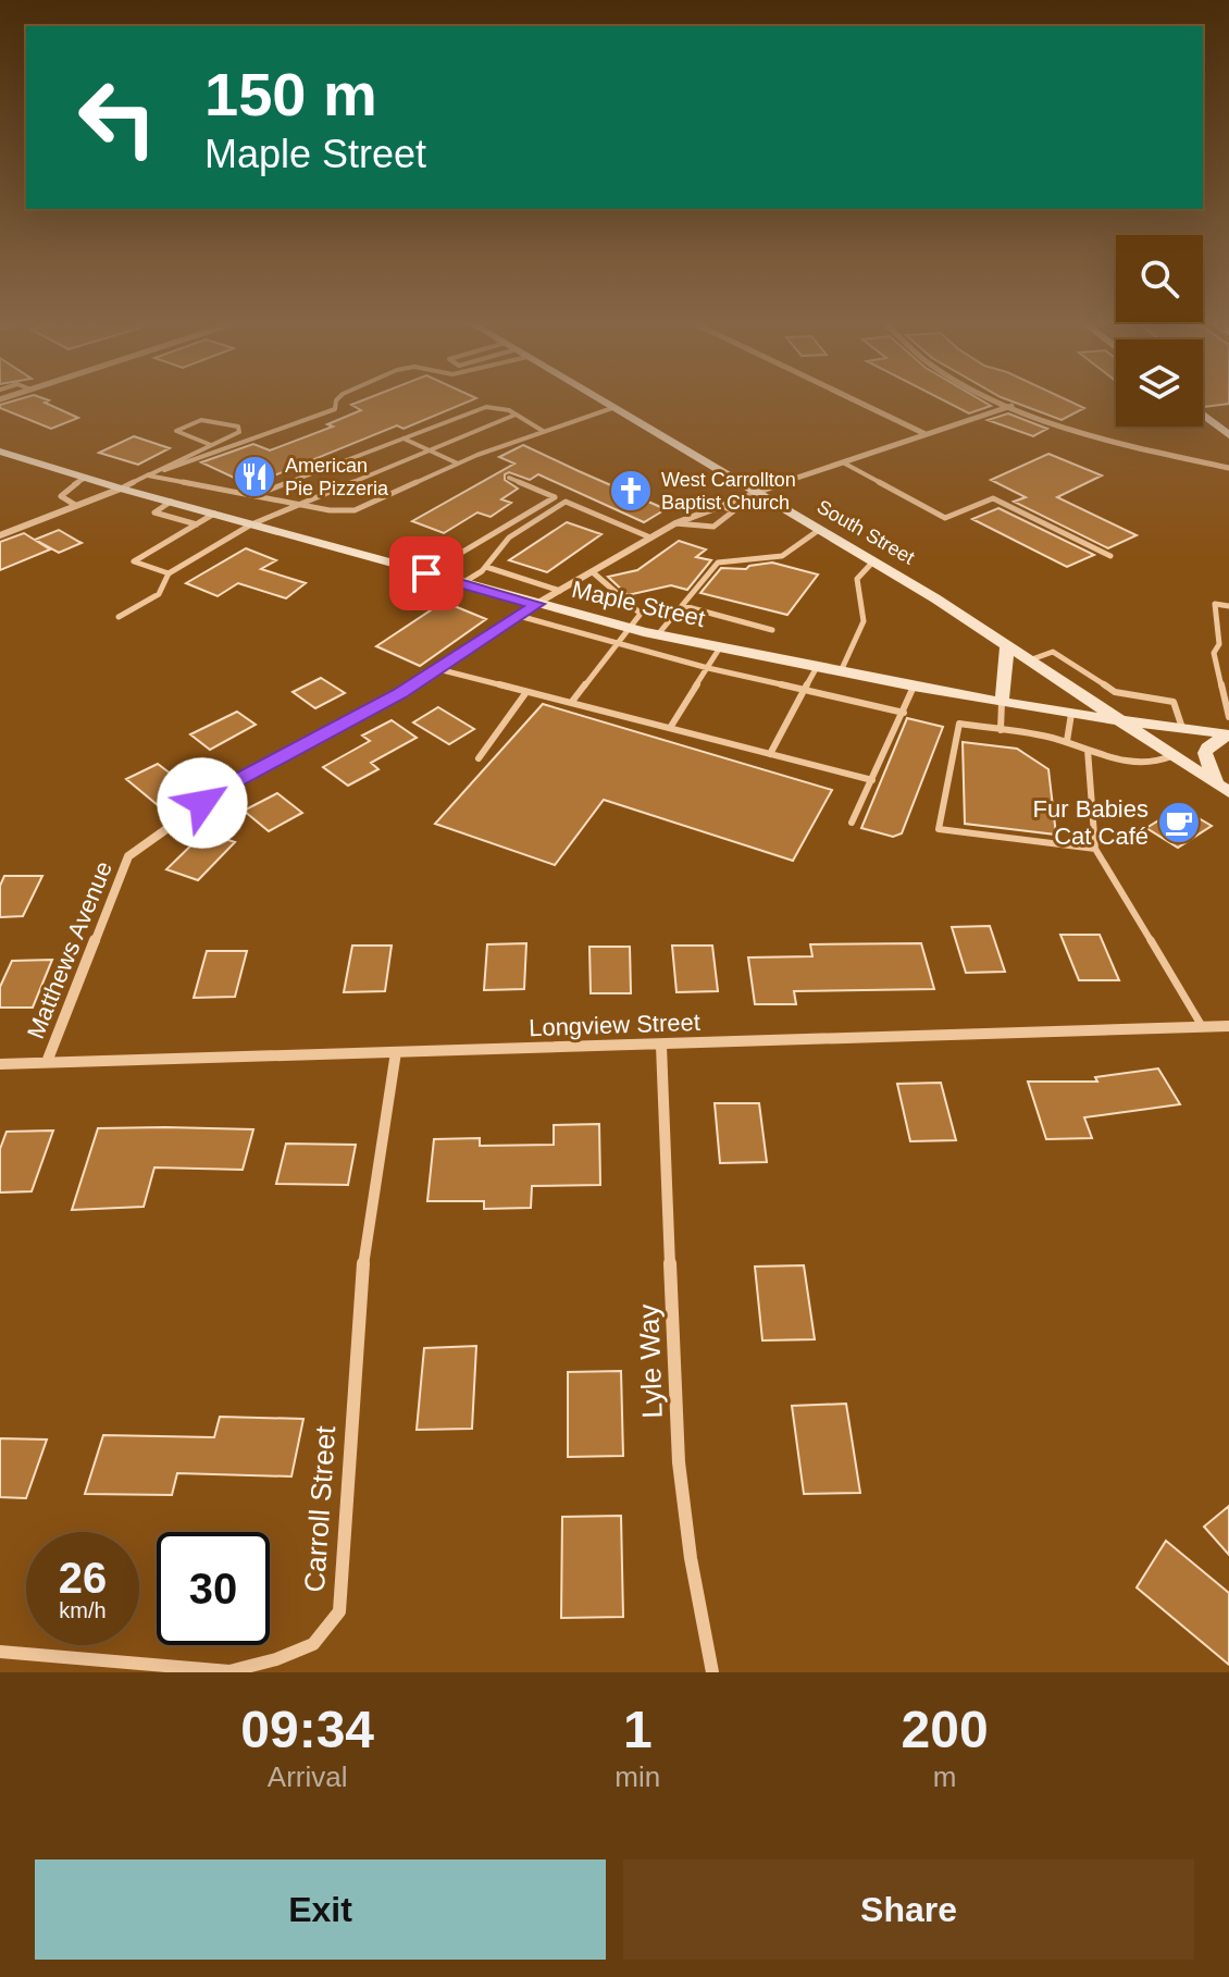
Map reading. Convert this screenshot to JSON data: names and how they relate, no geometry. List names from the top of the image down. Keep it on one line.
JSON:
{"streets":{"main road":["South Street","Maple Street"],"street":["Matthews Avenue","Longview Street","Lyle Way","Carroll Street"]},"crossings":[["South Street","Maple Street"],["South Street","Matthews Avenue"],["Maple Street","Matthews Avenue"],["Matthews Avenue","Longview Street"],["Longview Street","Lyle Way"],["Longview Street","Carroll Street"]],"places":{"restaurant":["American Pie Pizzeria"],"church":["West Carrollton Baptist Church"],"cafe":["Fur Babies Cat Café"]},"page":{"turn":["150 m","Maple Street"],"speed":"26 km/h","limit":"30","eta":["09:34","Arrival","1","min","200","m"],"buttons":["Exit","Share"]}}
